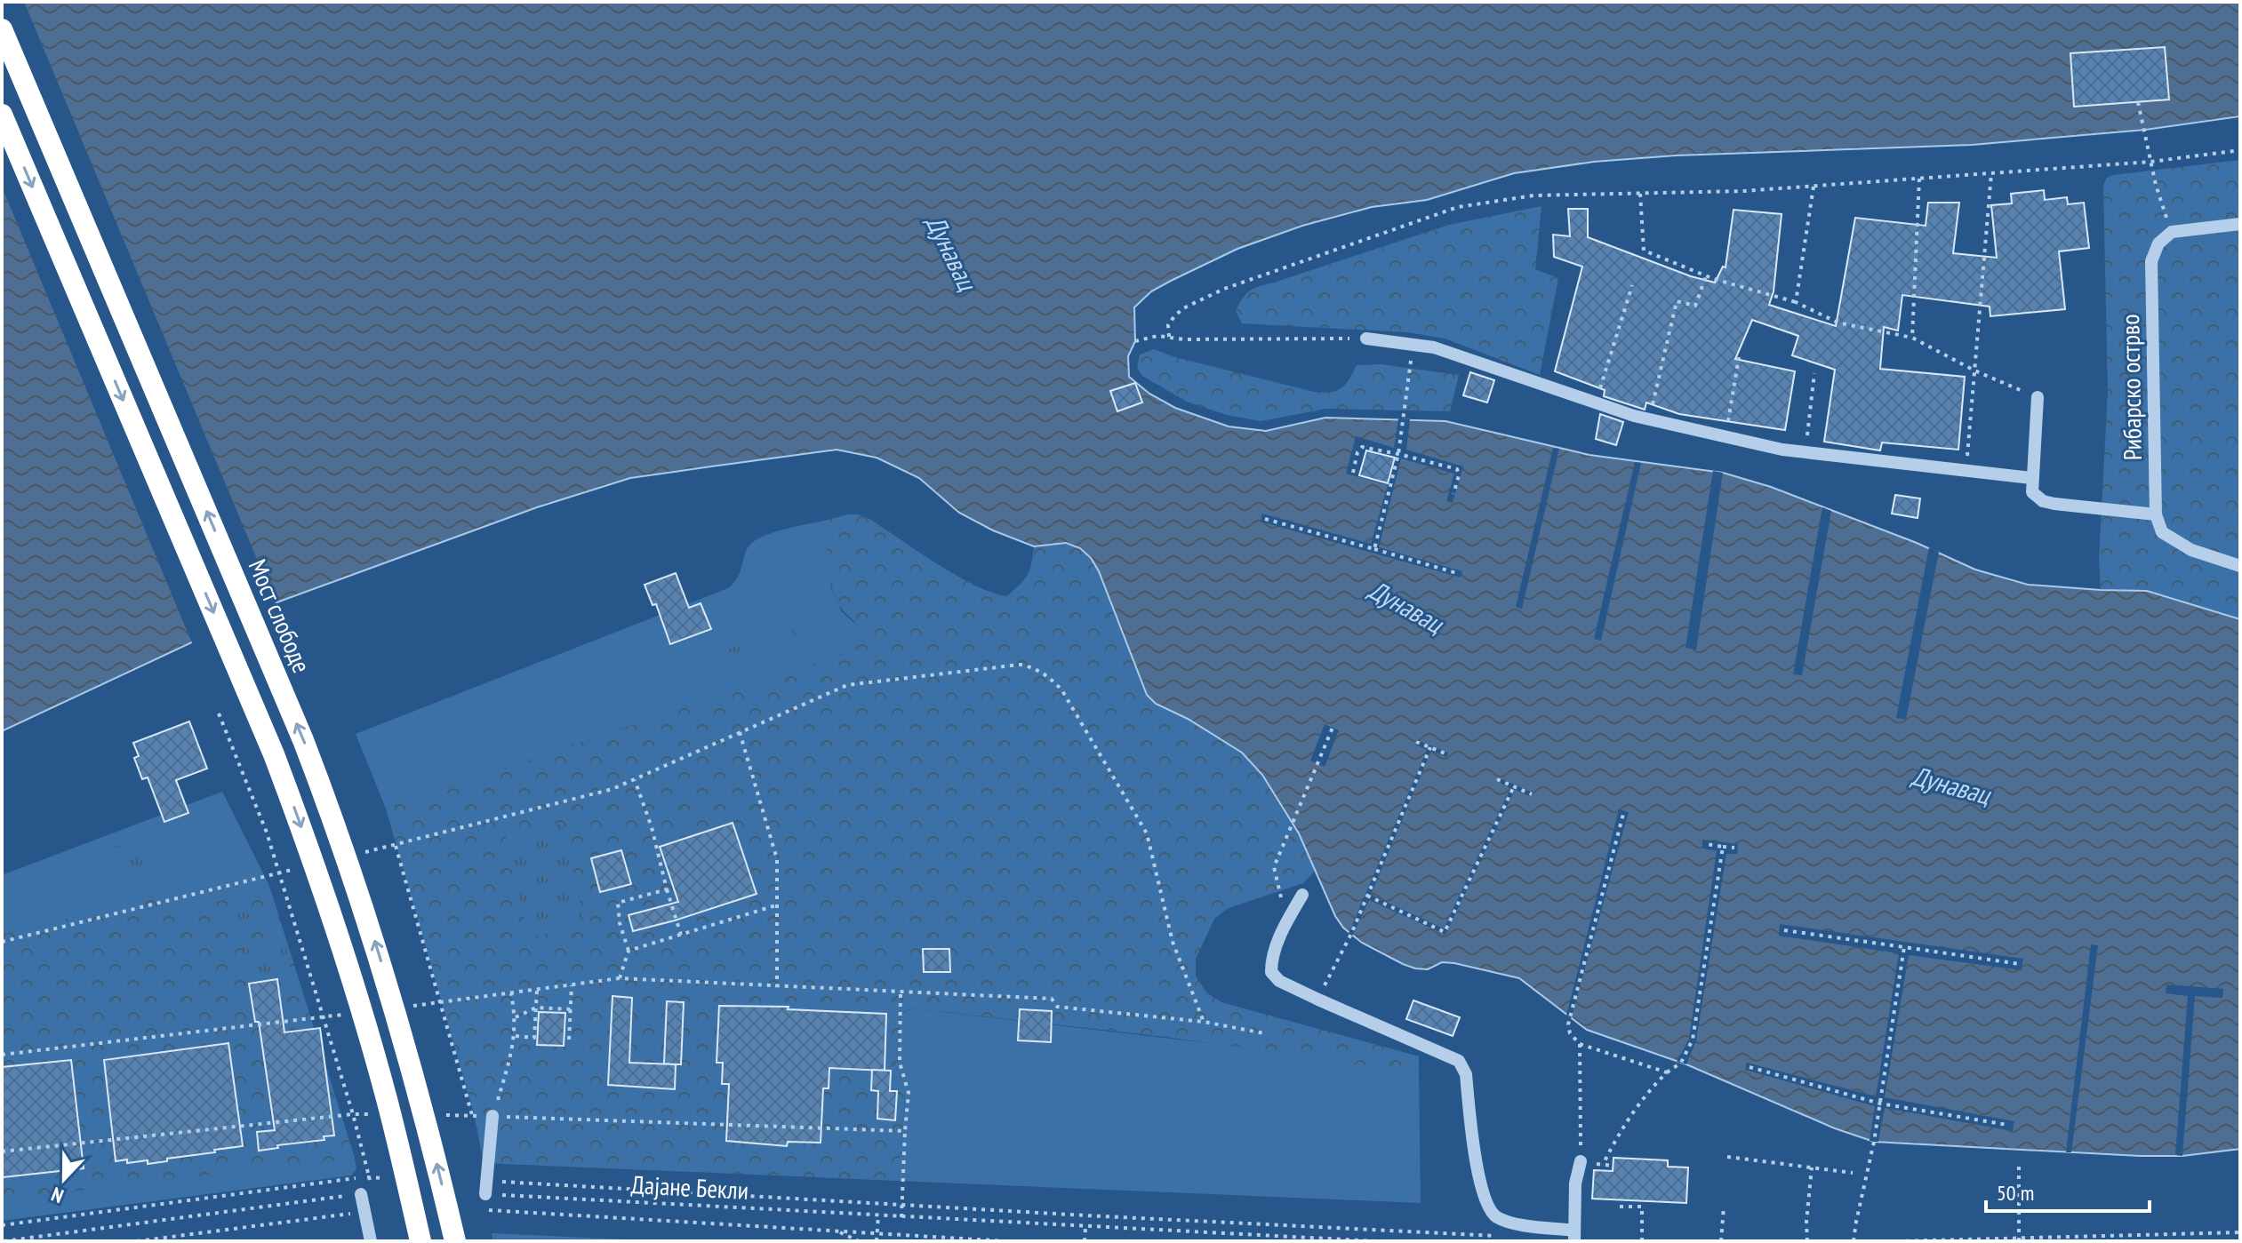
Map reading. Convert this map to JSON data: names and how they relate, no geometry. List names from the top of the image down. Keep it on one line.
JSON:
{"streets":{"highway":["Мост слободе"],"street":["Рибарско острво"],"path":["Дајане Бекли"]},"water":["Дунавац"],"scale_bar":"50 m","north":"bottom"}
